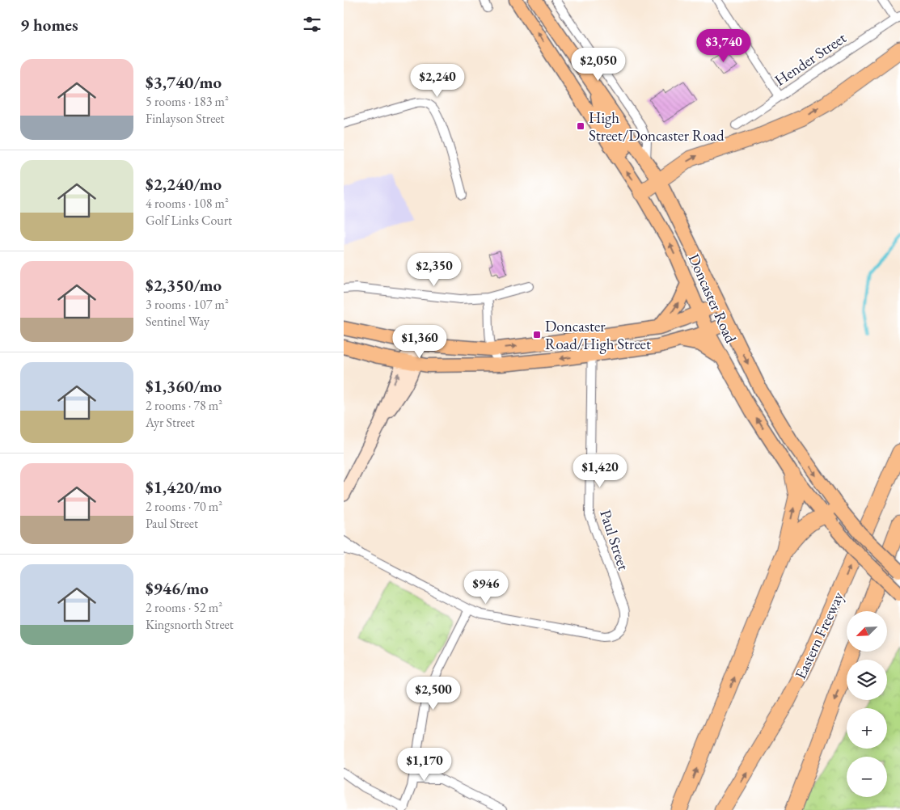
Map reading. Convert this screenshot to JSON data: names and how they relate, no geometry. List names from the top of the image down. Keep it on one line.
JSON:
{"streets":{"highway":["Eastern Freeway"],"main road":["Doncaster Road"],"street":["Hender Street","Paul Street"]},"places":{"transit":["High Street/Doncaster Road","Doncaster Road/High Street"]},"north":"bottom left","page":{"heading":"9 homes","price":["$3,740","$2,050","$2,240","$2,350","$1,360","$1,420","$946","$2,500","$1,170"],"list":[{"name":"$3,740/mo","note":"5 rooms · 183 m² · Finlayson Street"},{"name":"$2,240/mo","note":"4 rooms · 108 m² · Golf Links Court"},{"name":"$2,350/mo","note":"3 rooms · 107 m² · Sentinel Way"},{"name":"$1,360/mo","note":"2 rooms · 78 m² · Ayr Street"},{"name":"$1,420/mo","note":"2 rooms · 70 m² · Paul Street"},{"name":"$946/mo","note":"2 rooms · 52 m² · Kingsnorth Street"}],"map_buttons":["+","−"]}}
